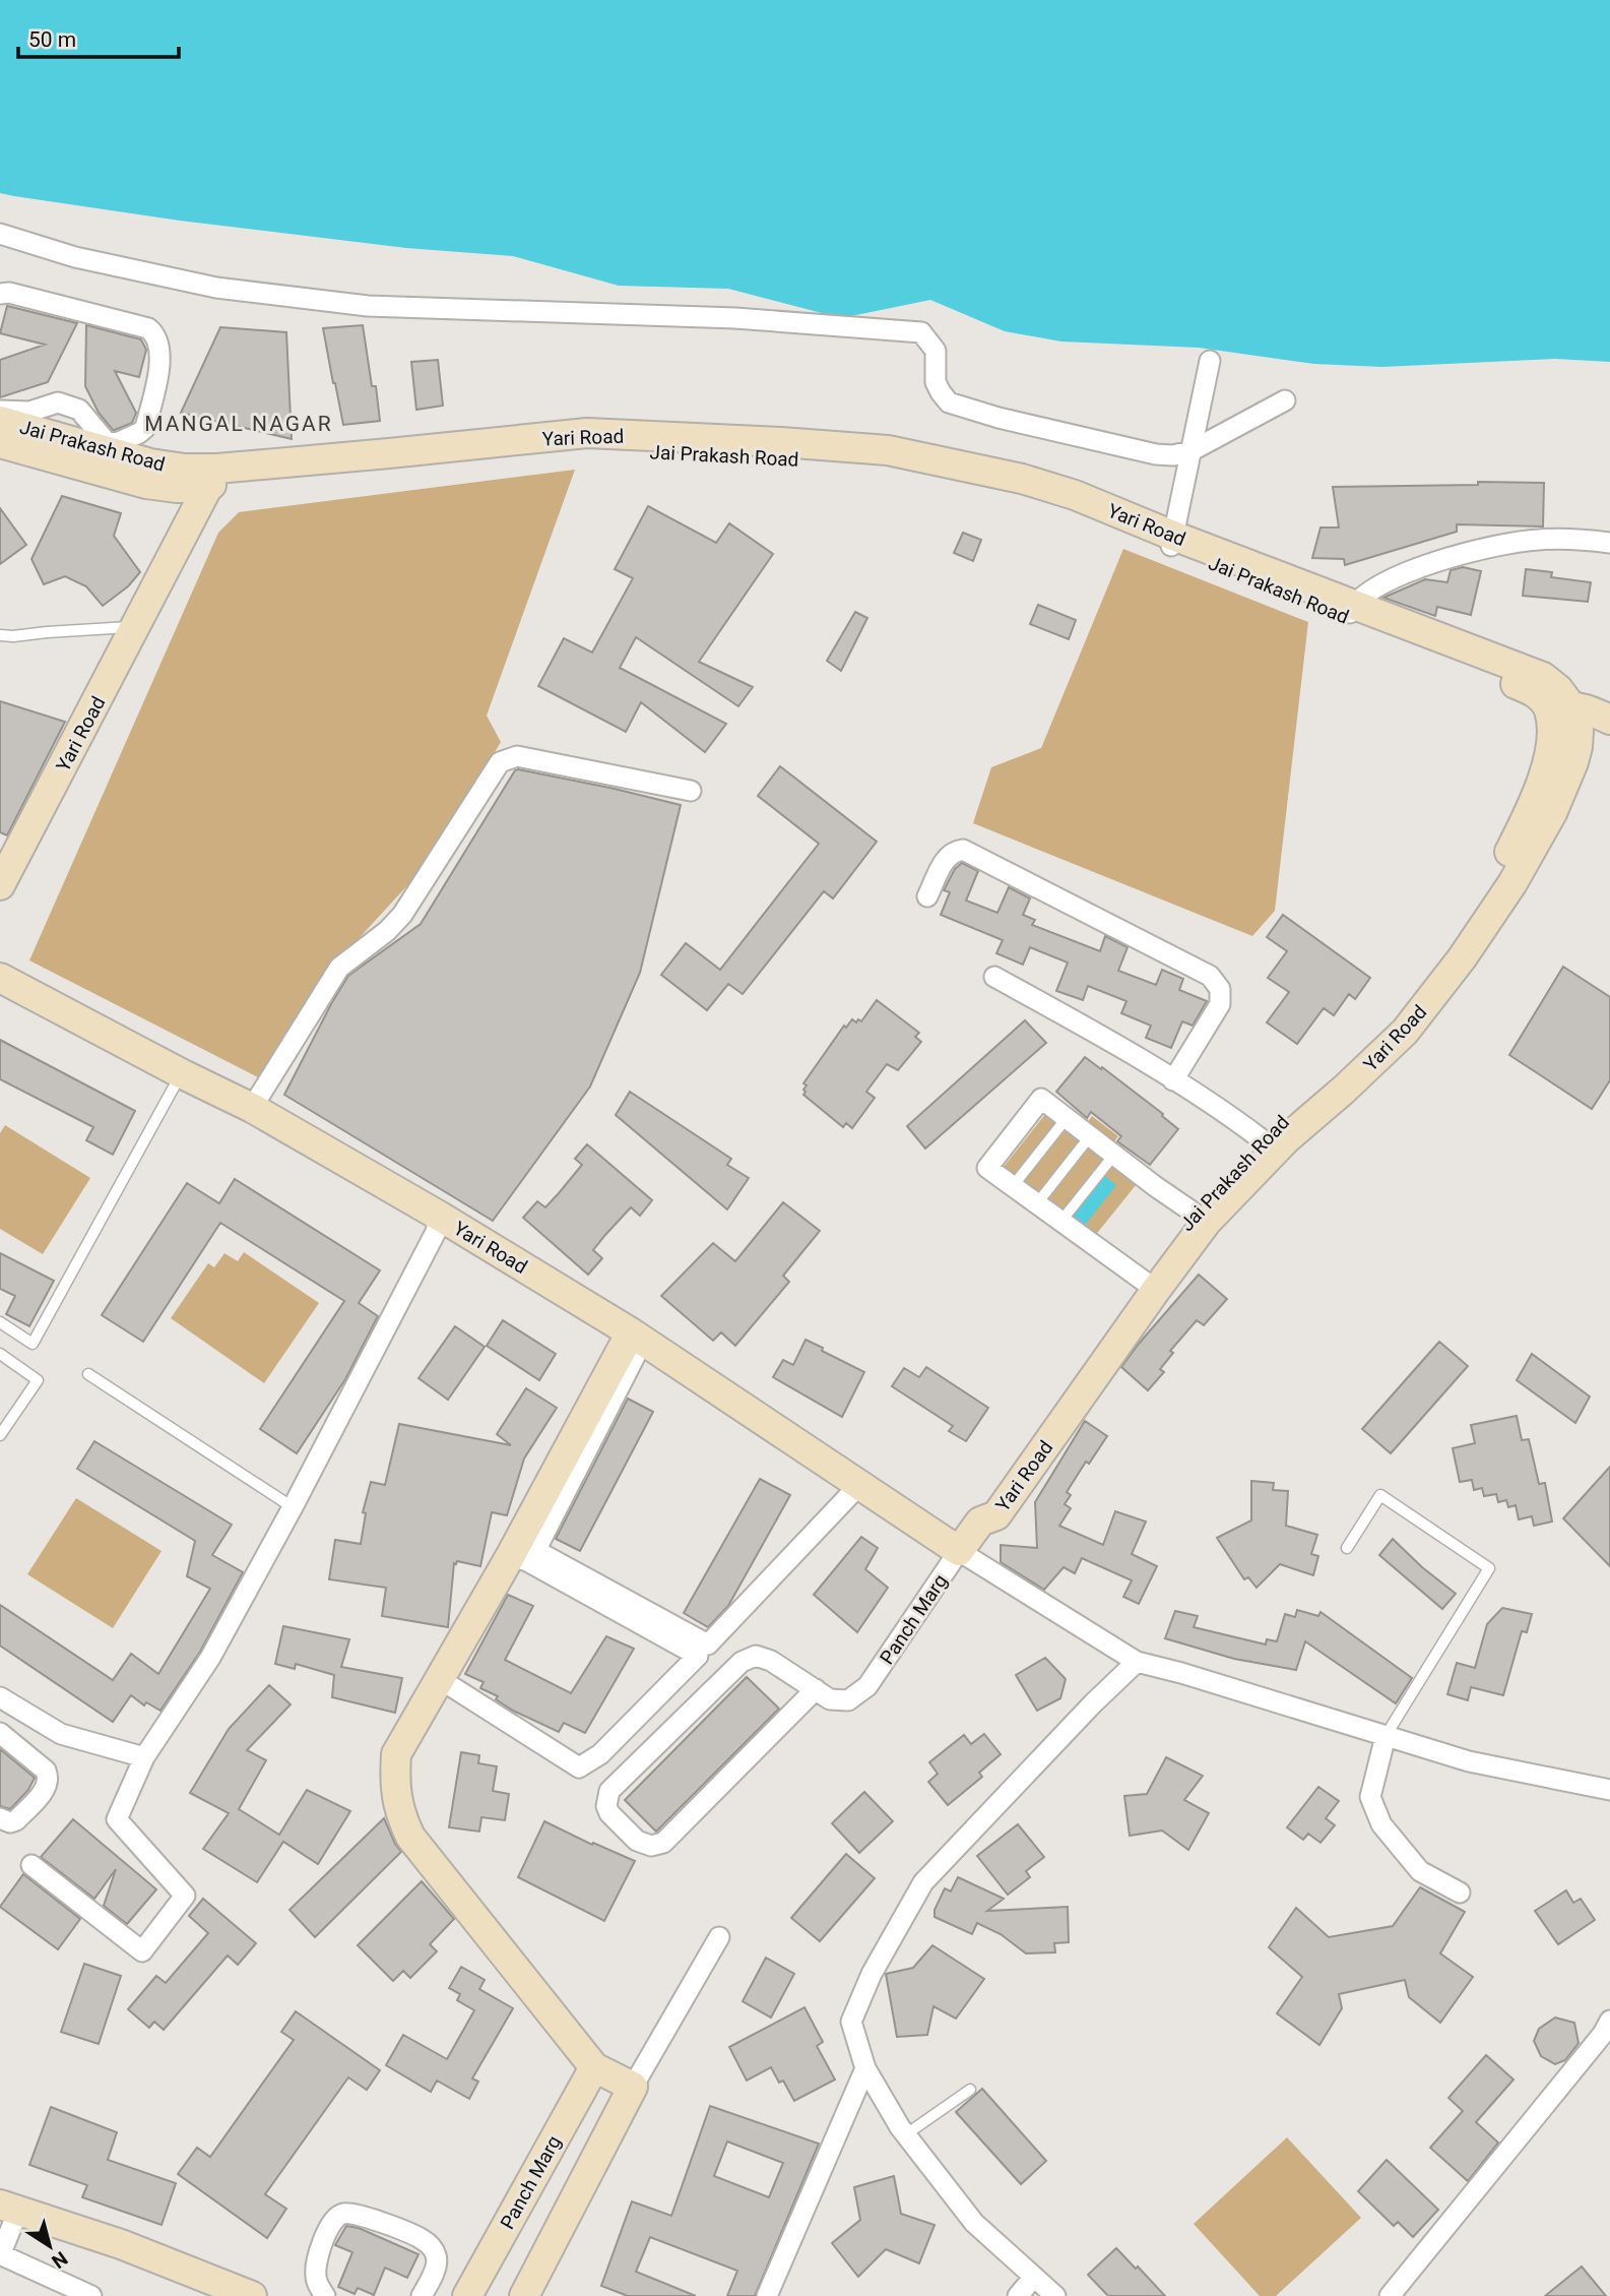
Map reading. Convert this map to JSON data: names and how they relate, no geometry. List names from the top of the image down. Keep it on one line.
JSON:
{"streets":{"main road":["Yari Road","Jai Prakash Road","Panch Marg"]},"crossings":[["Yari Road","Jai Prakash Road"],["Yari Road","Panch Marg"]],"districts":["MANGAL NAGAR"],"scale_bar":"50 m","north":"bottom right"}
